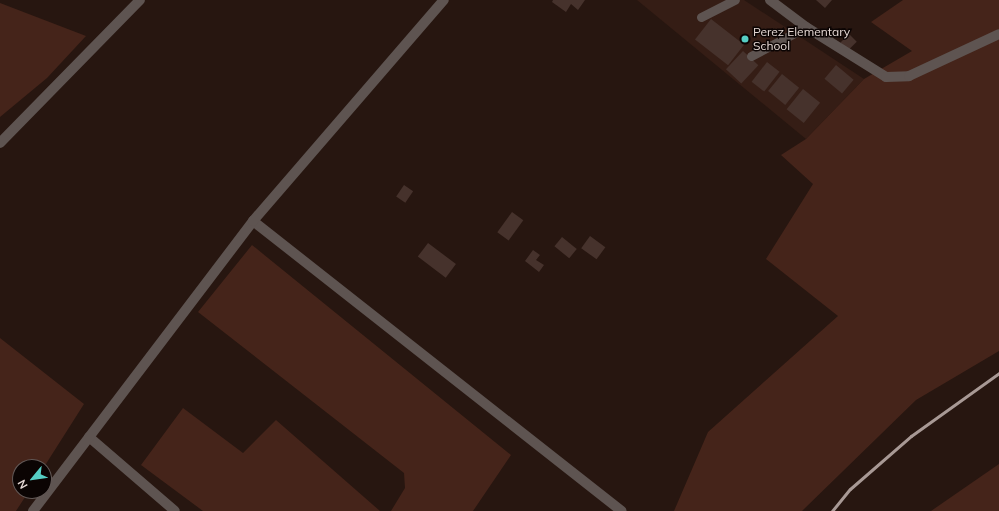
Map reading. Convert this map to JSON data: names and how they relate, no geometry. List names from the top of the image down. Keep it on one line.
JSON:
{"places":["Perez Elementary School"],"north":"bottom left"}
